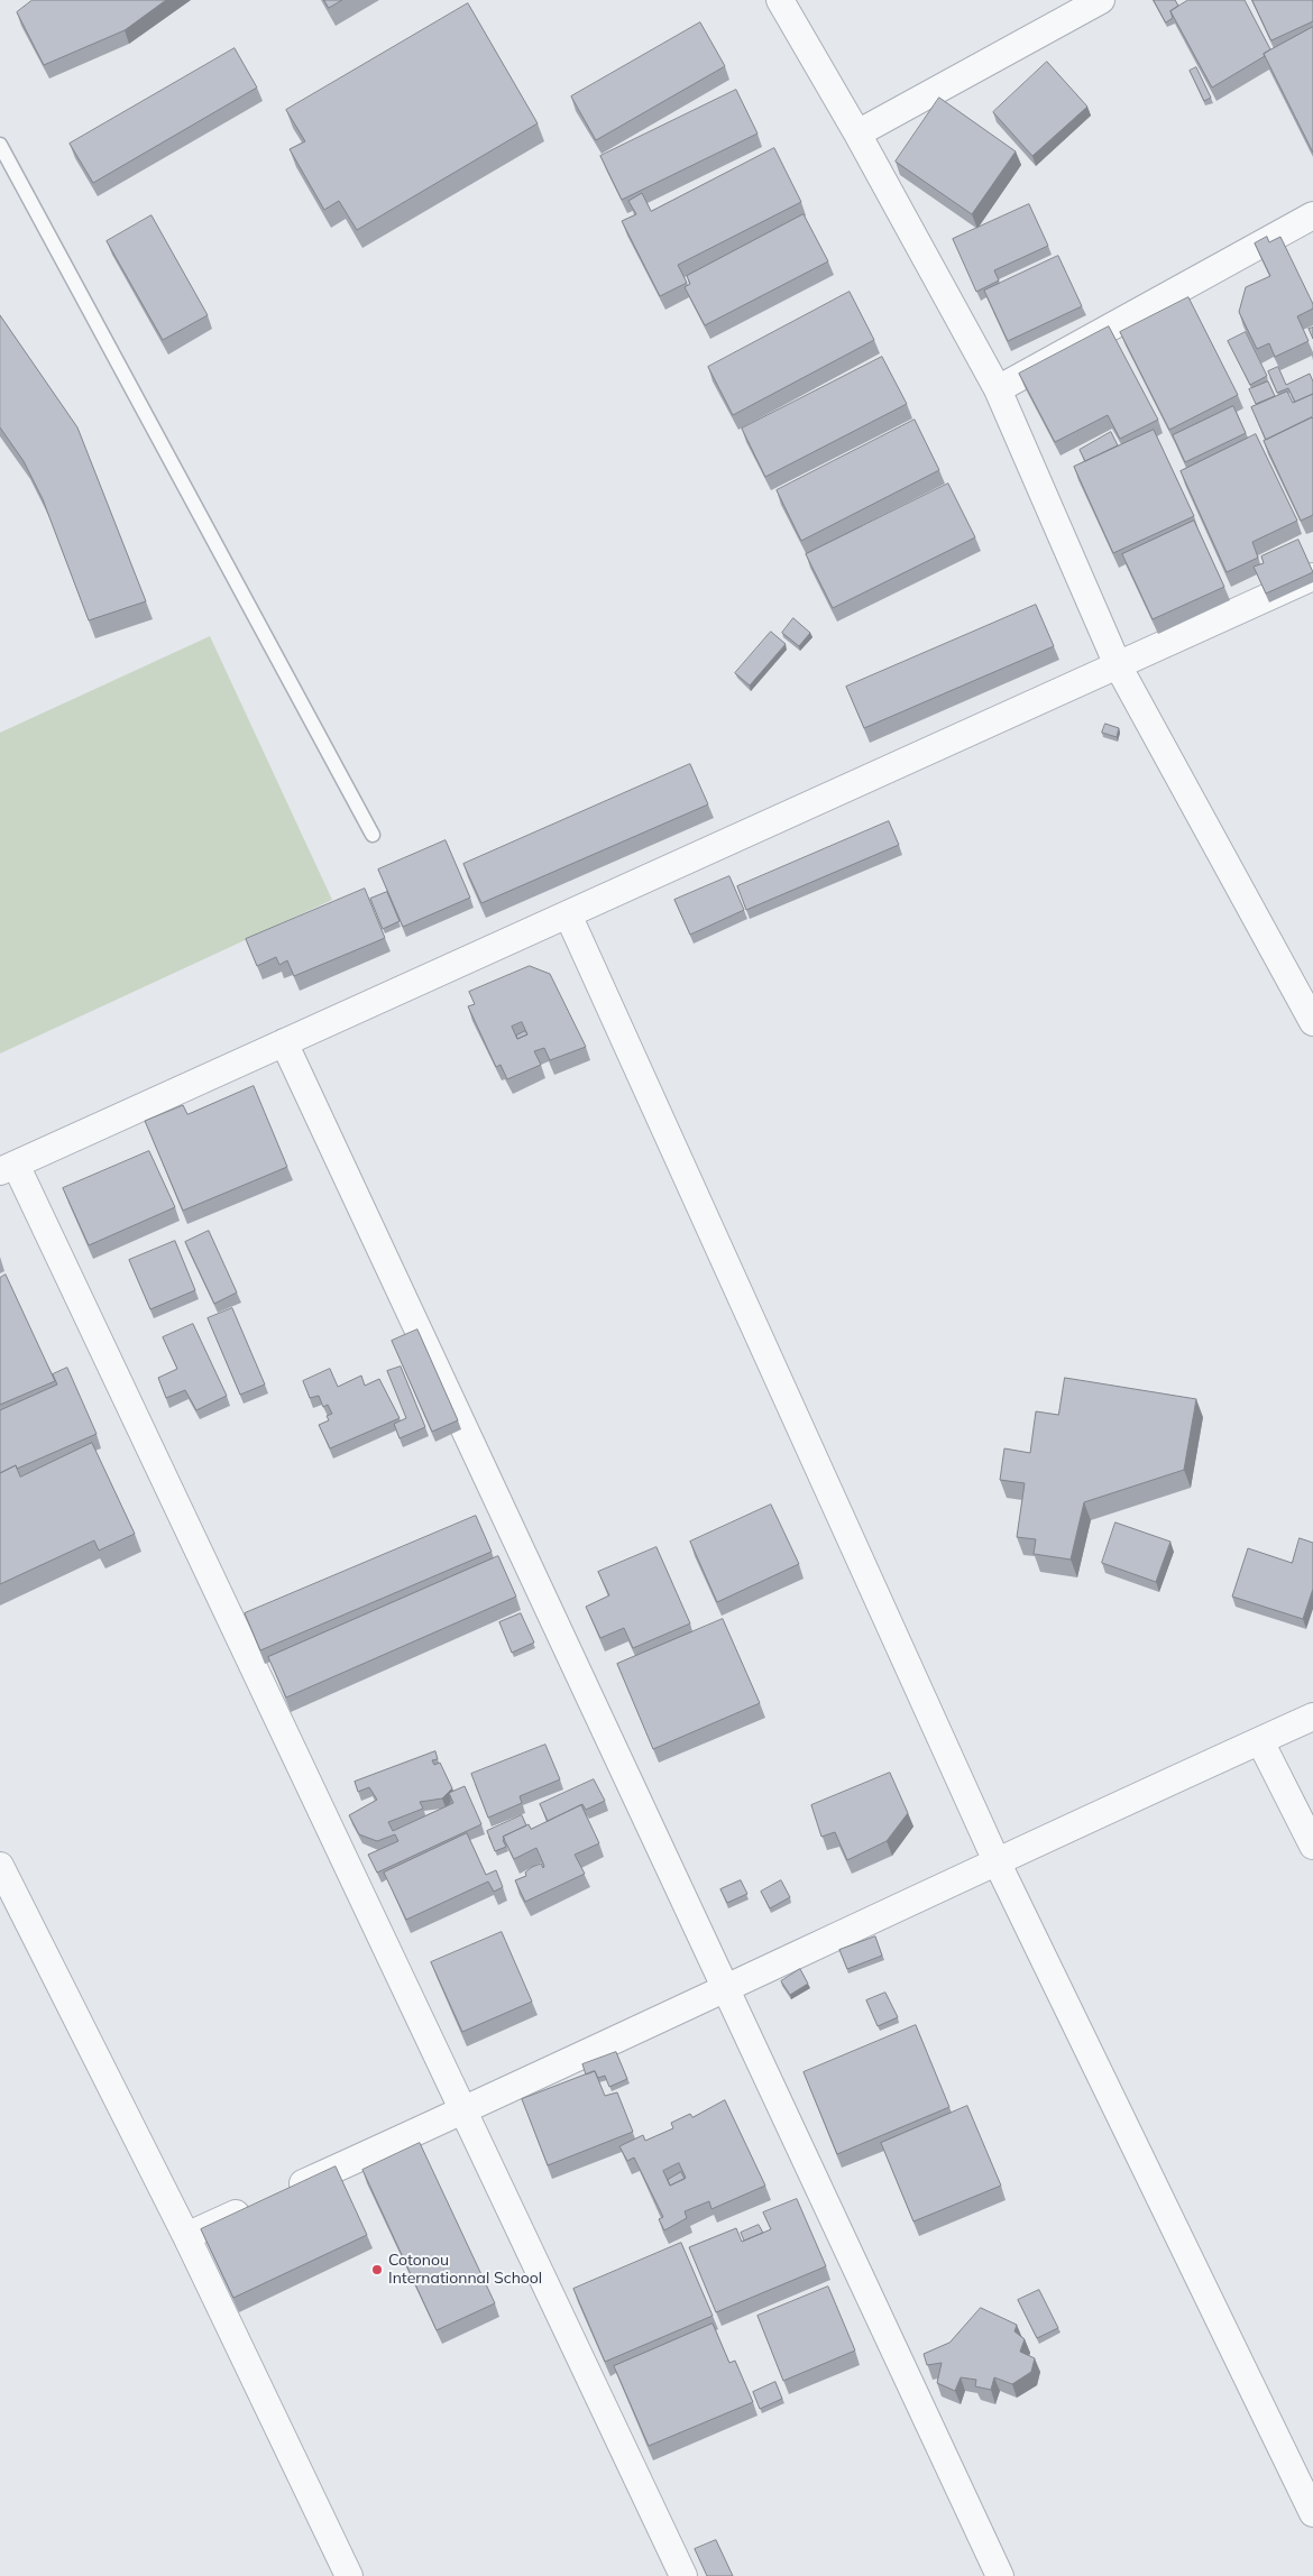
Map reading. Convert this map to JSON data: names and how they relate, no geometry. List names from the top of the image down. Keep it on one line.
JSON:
{"places":["Cotonou Internationnal School"]}
